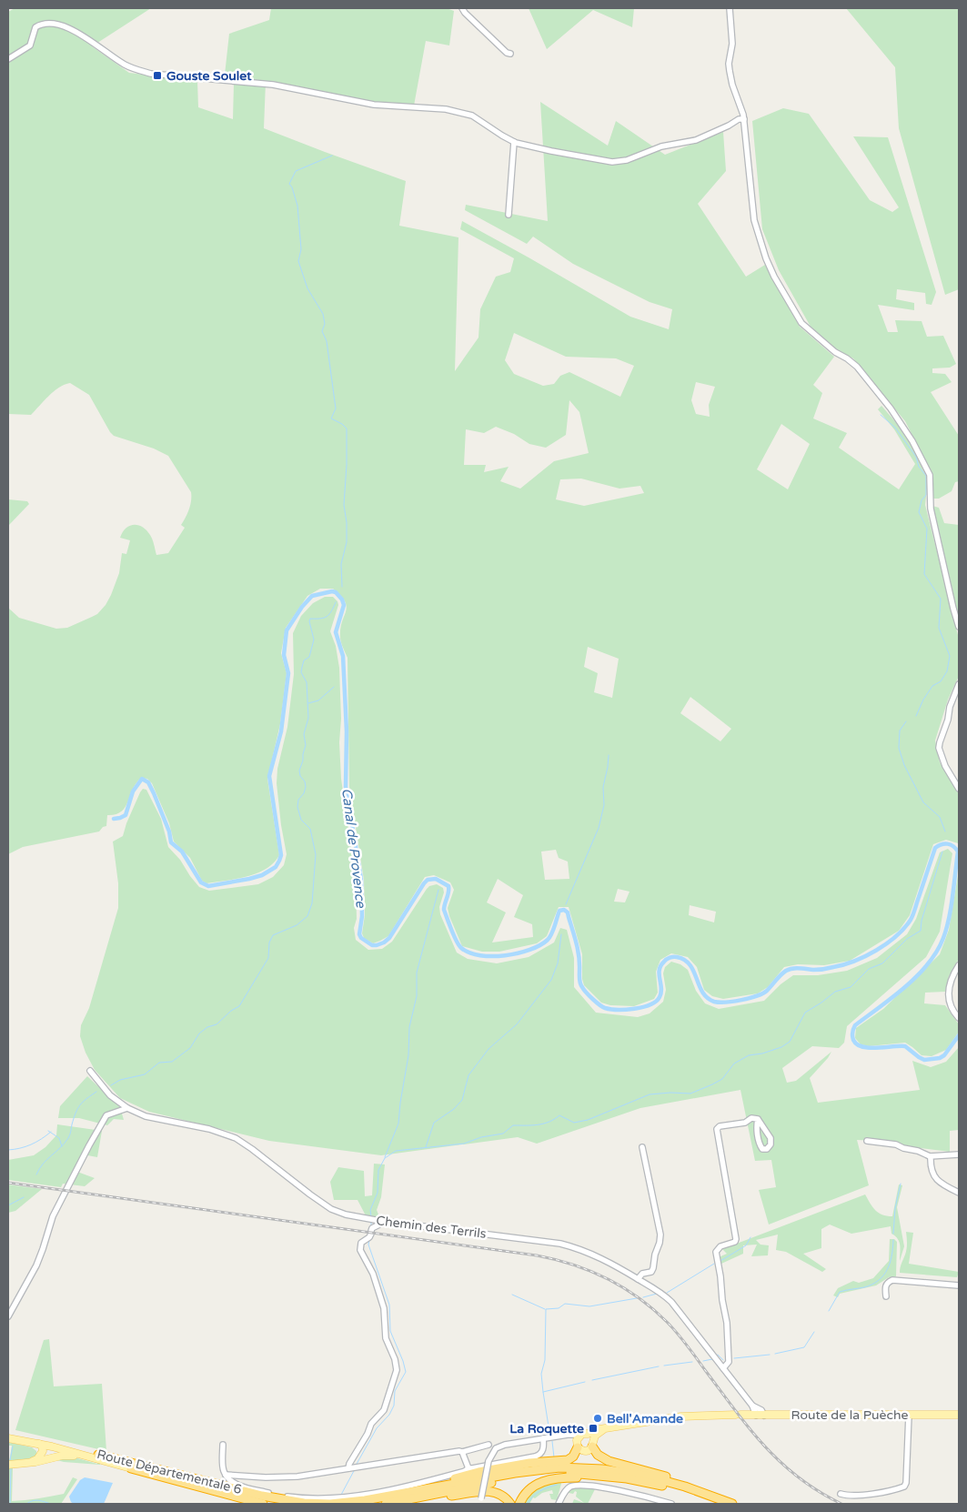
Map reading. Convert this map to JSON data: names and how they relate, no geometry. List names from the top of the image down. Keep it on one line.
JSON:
{"streets":{"highway":["Route Départementale 6"],"main road":["Route de la Puèche"],"street":["Chemin des Terrils"]},"crossings":[["Chemin des Terrils","Route de la Puèche"]],"water":["Canal de Provence"],"places":{"transit":["Gouste Soulet","La Roquette"],"other":["Bell'Amande"]}}
